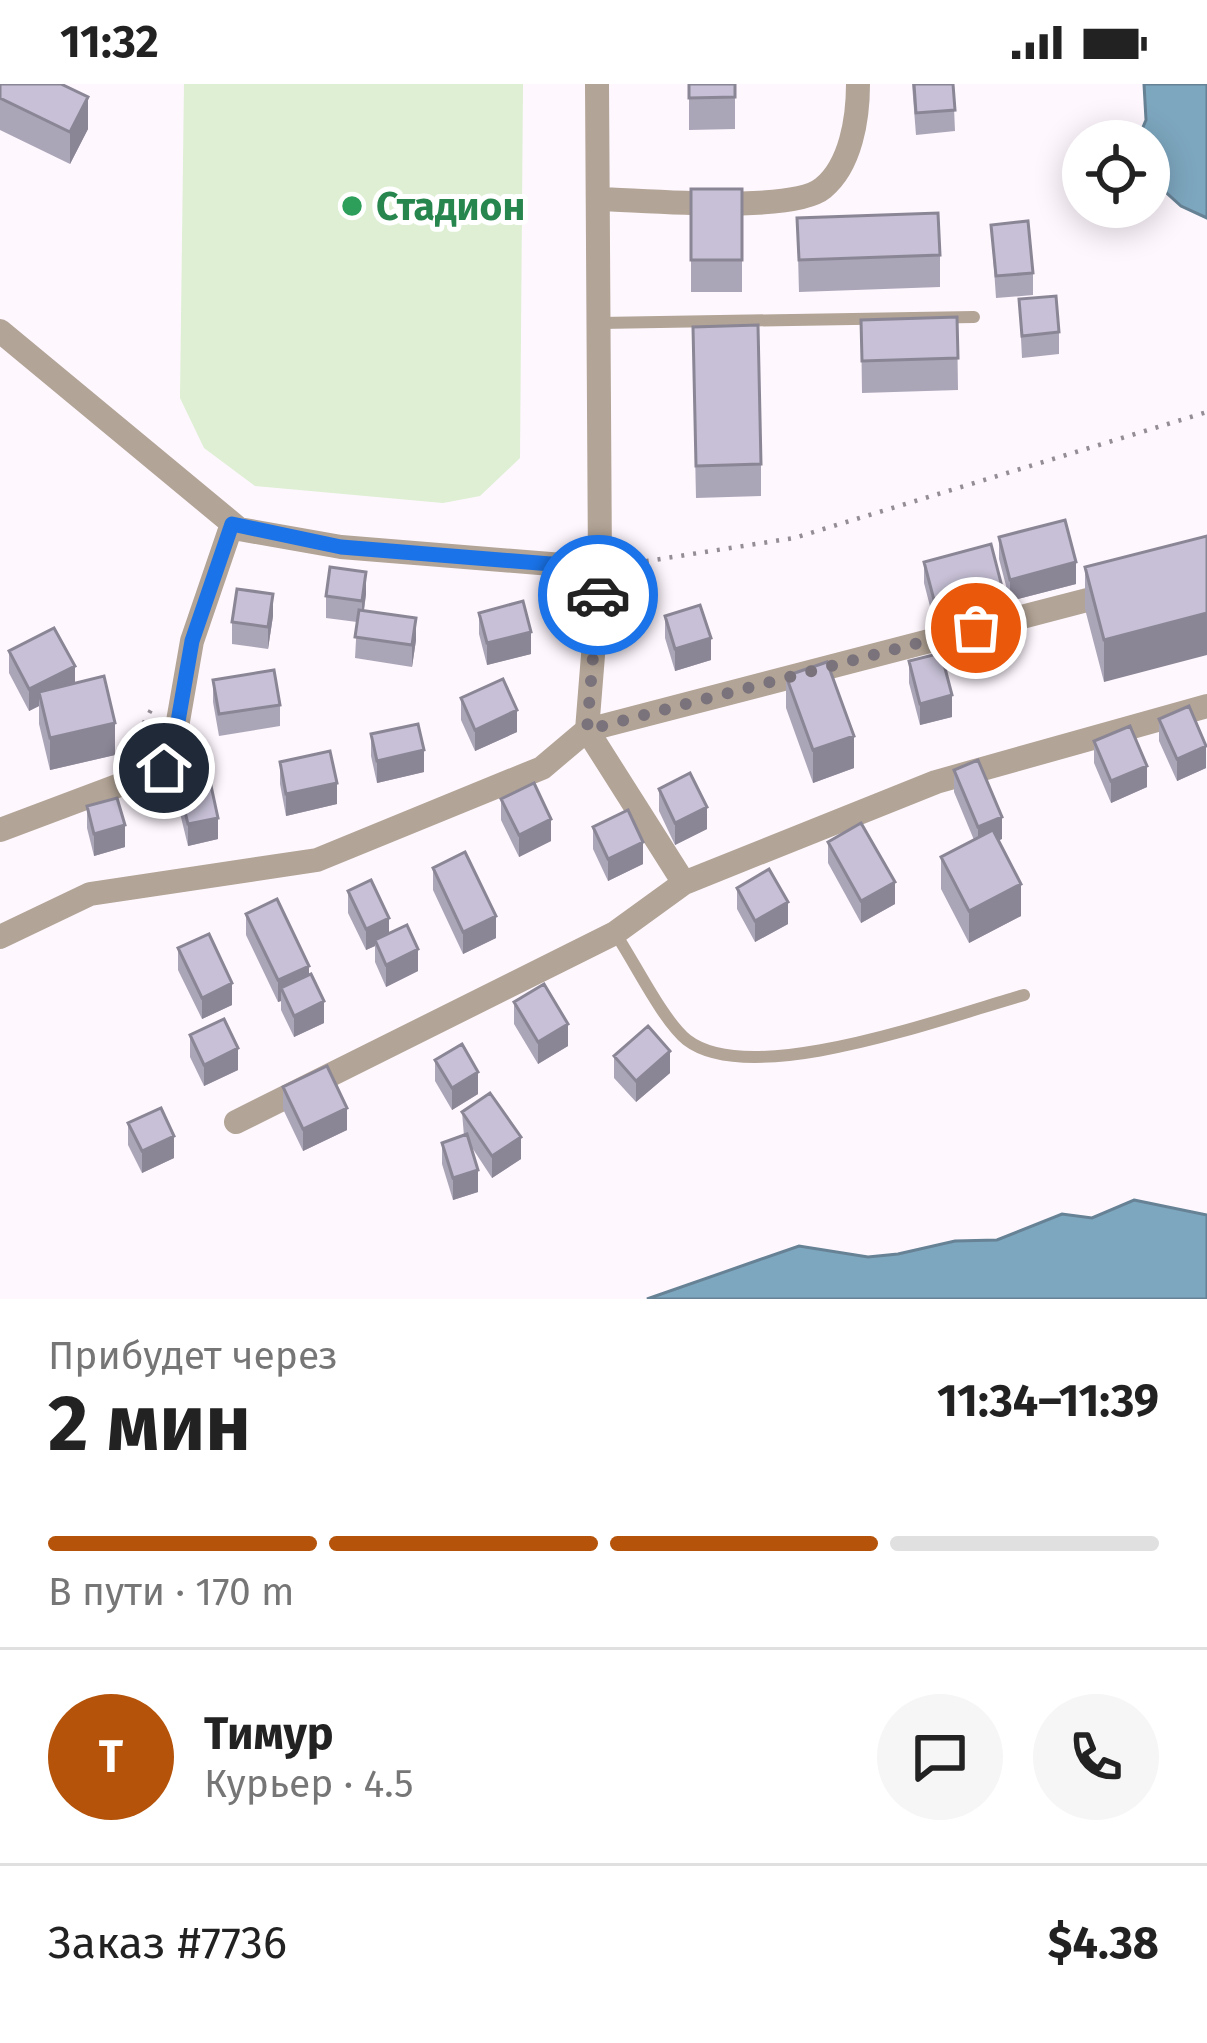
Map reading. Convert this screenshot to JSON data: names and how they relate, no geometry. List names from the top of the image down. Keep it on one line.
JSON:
{"places":["Стадион"],"page":{"status":"11:32","heading":["2 мин","Прибудет через","11:34–11:39"],"panel":["Тимур","Курьер · 4.5","Заказ #7736","$4.38"],"bar":"В пути · 170 m","round":"Т"}}
